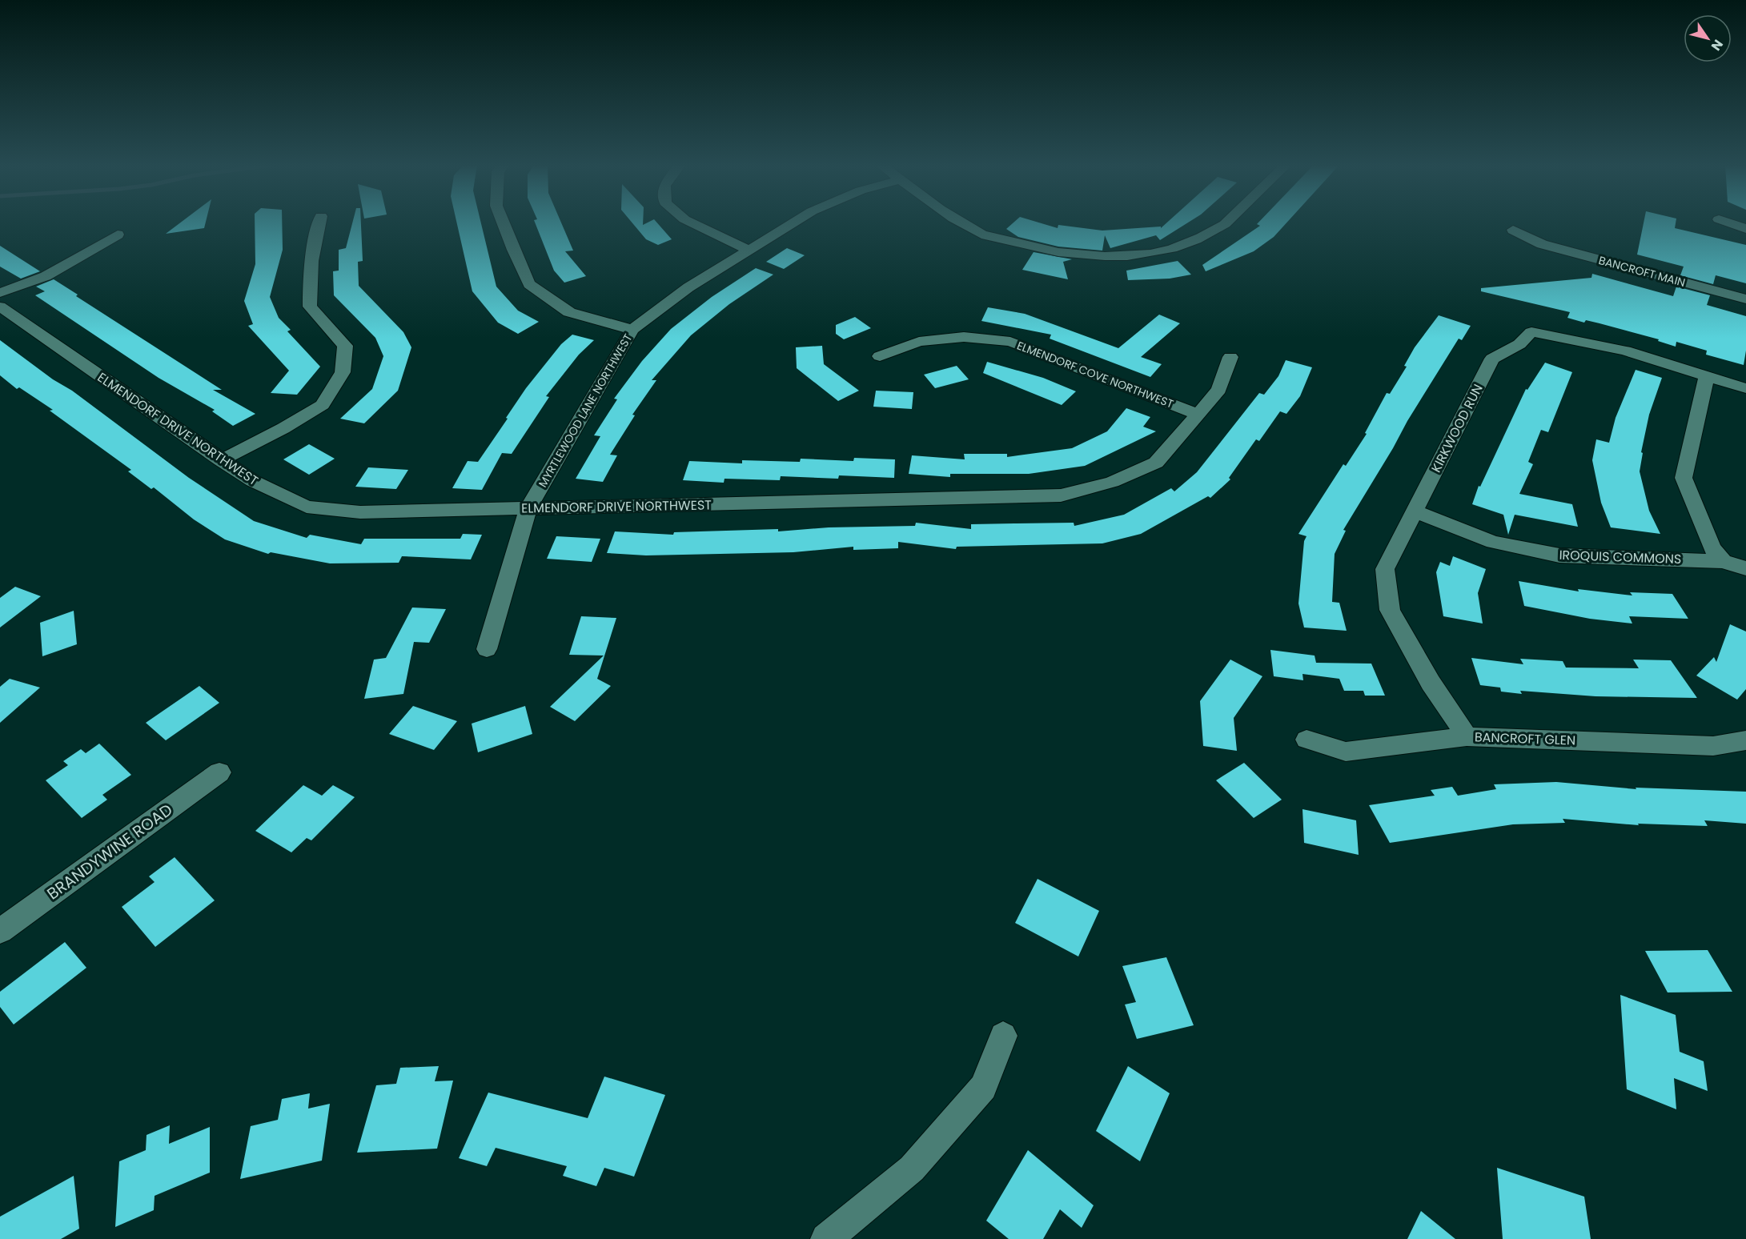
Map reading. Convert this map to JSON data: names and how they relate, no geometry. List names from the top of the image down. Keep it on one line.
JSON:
{"streets":{"street":["BANCROFT MAIN","ELMENDORF COVE NORTHWEST","MYRTLEWOOD LANE NORTHWEST","KIRKWOOD RUN","ELMENDORF DRIVE NORTHWEST","IROQUIS COMMONS","BANCROFT GLEN","BRANDYWINE ROAD"]},"crossings":[["ELMENDORF COVE NORTHWEST","ELMENDORF DRIVE NORTHWEST"],["MYRTLEWOOD LANE NORTHWEST","ELMENDORF DRIVE NORTHWEST"],["KIRKWOOD RUN","IROQUIS COMMONS"],["KIRKWOOD RUN","BANCROFT GLEN"]],"north":"bottom right"}
